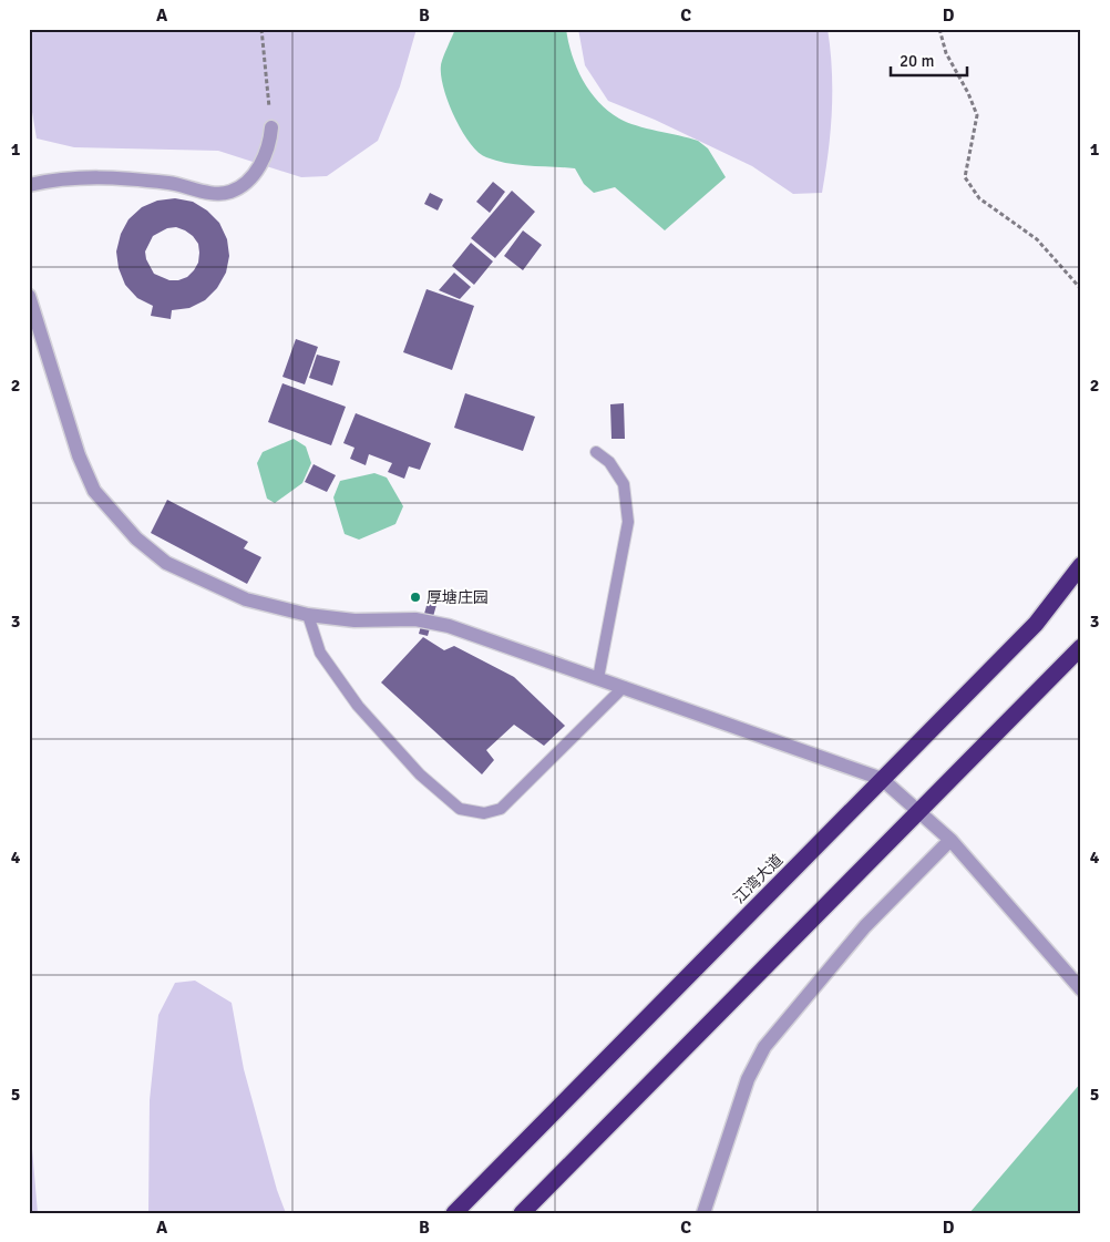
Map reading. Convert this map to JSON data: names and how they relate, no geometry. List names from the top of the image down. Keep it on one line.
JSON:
{"streets":{"highway":["江湾大道"]},"places":["厚塘庄园"],"scale_bar":"20 m","grid":{"columns":["A","B","C","D"],"rows":["1","2","3","4","5"]}}
